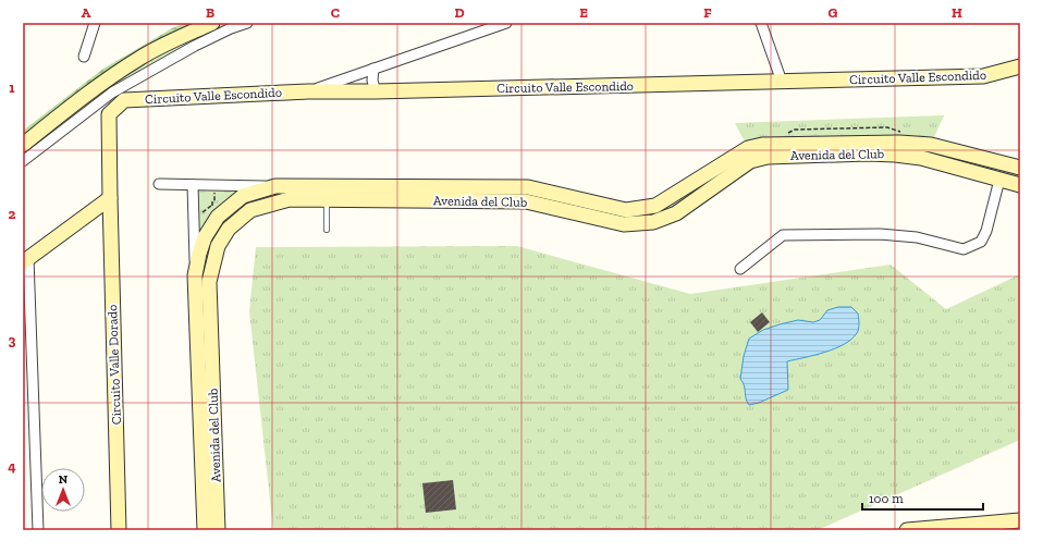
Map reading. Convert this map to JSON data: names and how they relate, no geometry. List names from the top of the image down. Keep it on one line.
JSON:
{"streets":{"street":["Circuito Valle Escondido","Avenida del Club","Circuito Valle Dorado"]},"scale_bar":"100 m","north":"top","grid":{"columns":["A","B","C","D","E","F","G","H"],"rows":["1","2","3","4"]}}
